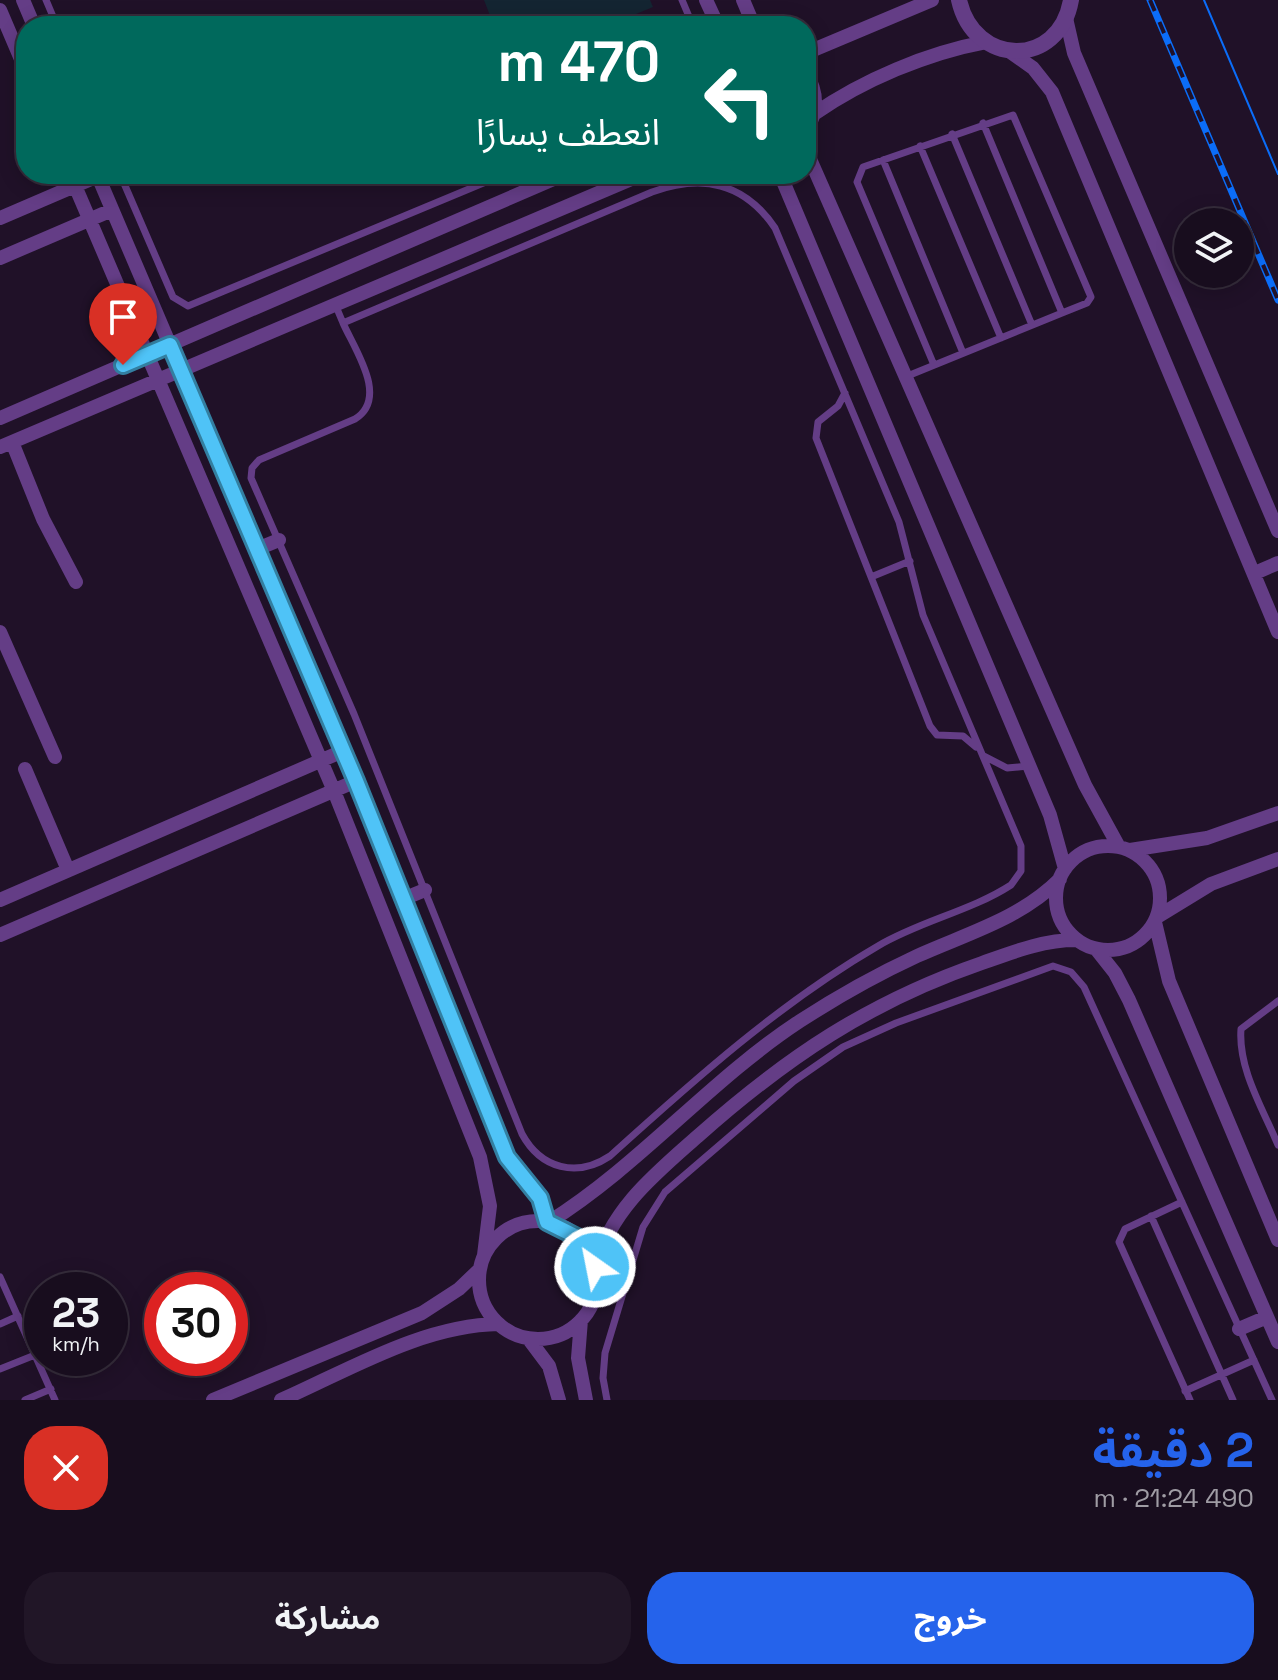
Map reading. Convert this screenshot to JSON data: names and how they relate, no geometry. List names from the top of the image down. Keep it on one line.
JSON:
{"page":{"turn":["470 m","انعطف يسارًا"],"speed":"23 km/h","limit":"30","heading":["2 دقيقة","490 m · 21:24"],"buttons":["خروج","مشاركة"]}}
